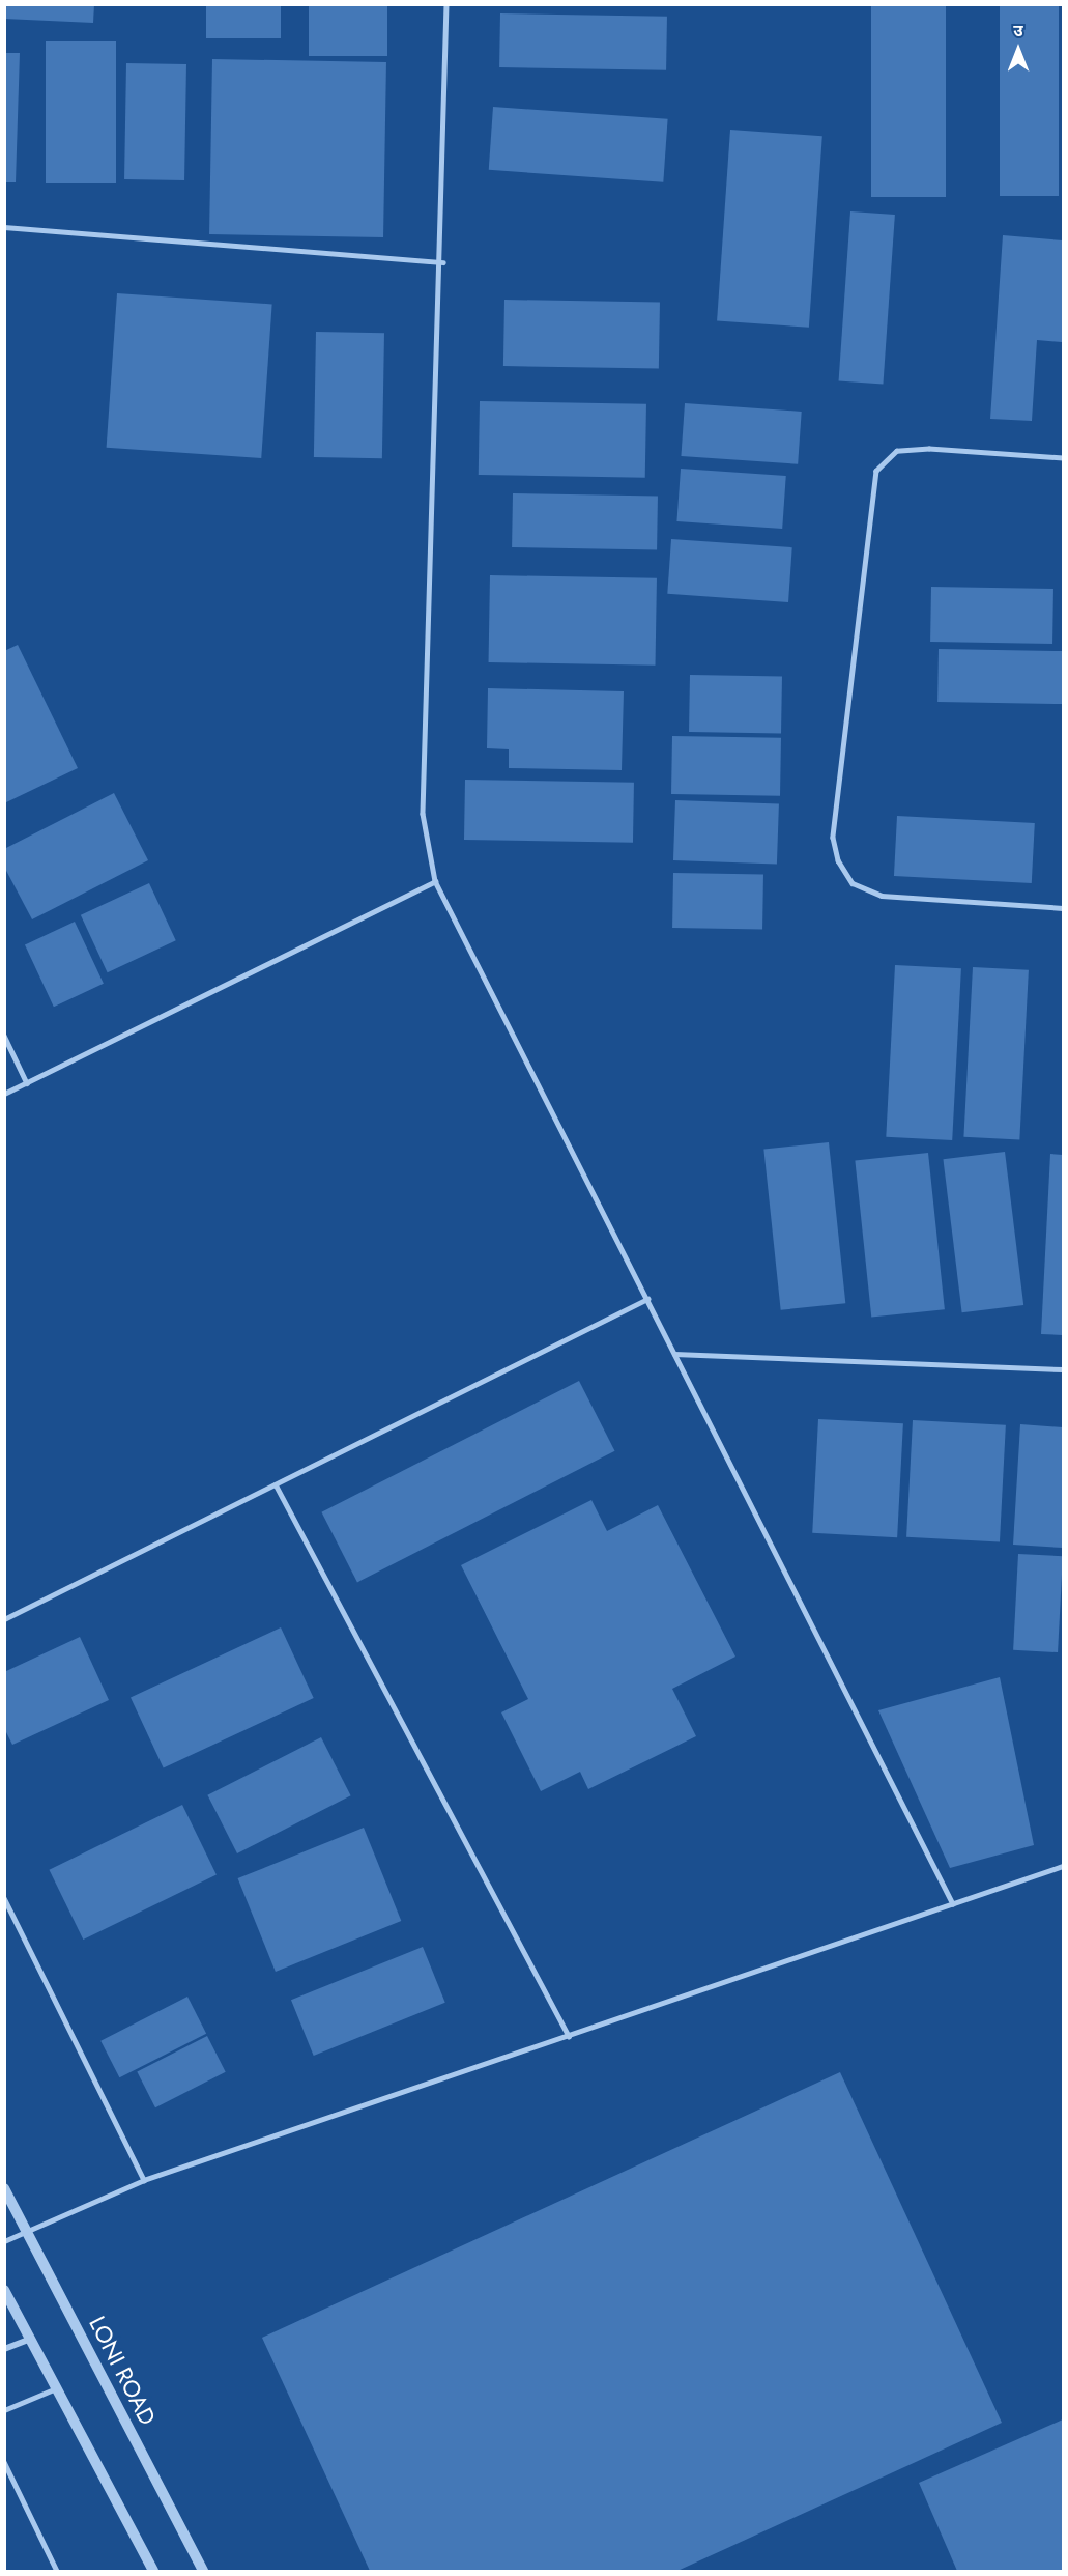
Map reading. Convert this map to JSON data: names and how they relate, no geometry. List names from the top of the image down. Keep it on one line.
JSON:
{"streets":{"street":["LONI ROAD"]},"north":"top"}
